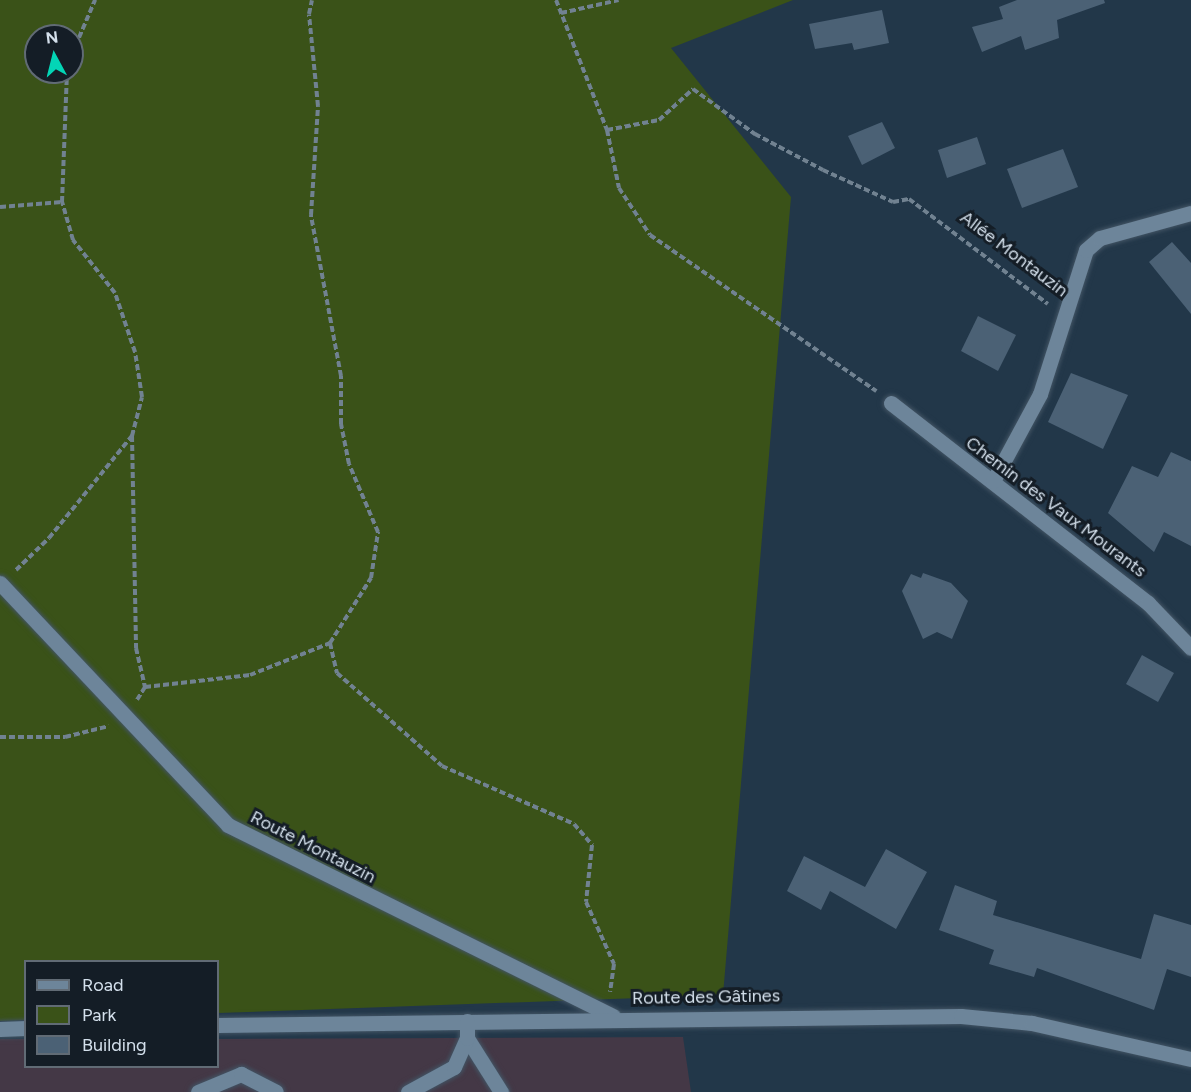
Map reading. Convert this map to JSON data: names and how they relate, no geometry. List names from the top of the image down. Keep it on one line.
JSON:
{"streets":{"street":["Allée Montauzin","Chemin des Vaux Mourants","Route Montauzin","Route des Gâtines"]},"crossings":[["Allée Montauzin","Chemin des Vaux Mourants"],["Route Montauzin","Route des Gâtines"]],"legend":["Road","Park","Building"],"north":"top"}
